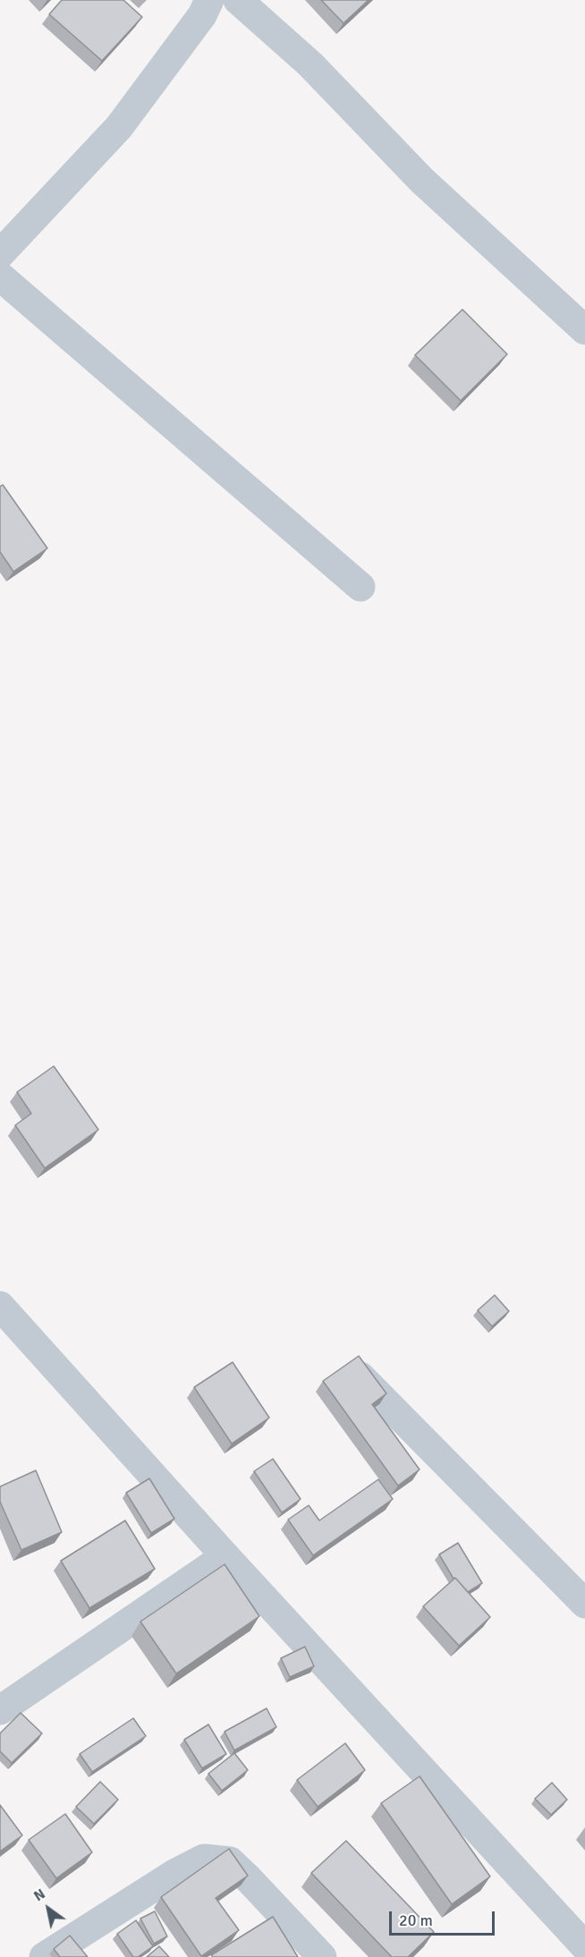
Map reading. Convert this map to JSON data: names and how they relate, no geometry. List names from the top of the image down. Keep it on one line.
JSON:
{"scale_bar":"20 m","north":"top left"}
